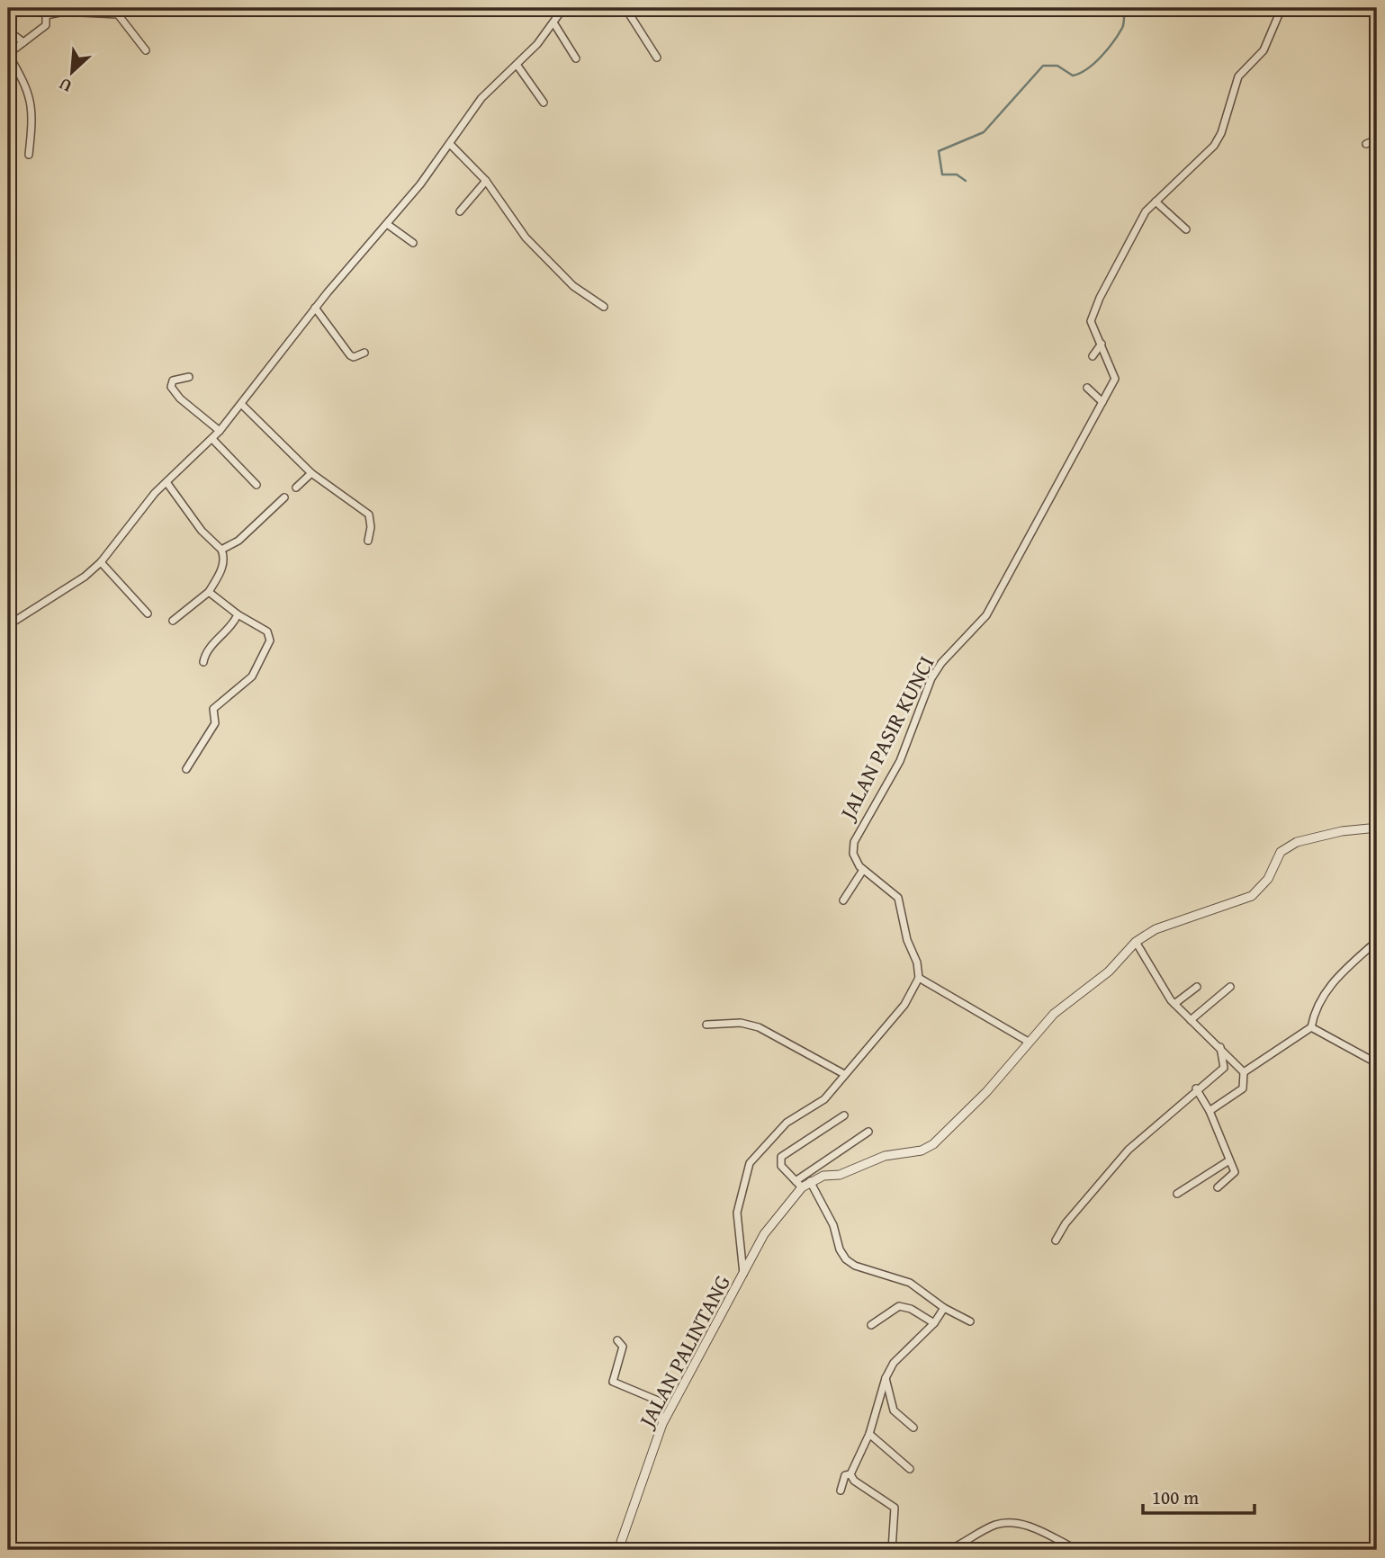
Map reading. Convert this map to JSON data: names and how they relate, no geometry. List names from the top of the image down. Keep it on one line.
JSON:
{"streets":{"street":["JALAN PASIR KUNCI","JALAN PALINTANG"]},"scale_bar":"100 m","north":"bottom left"}
